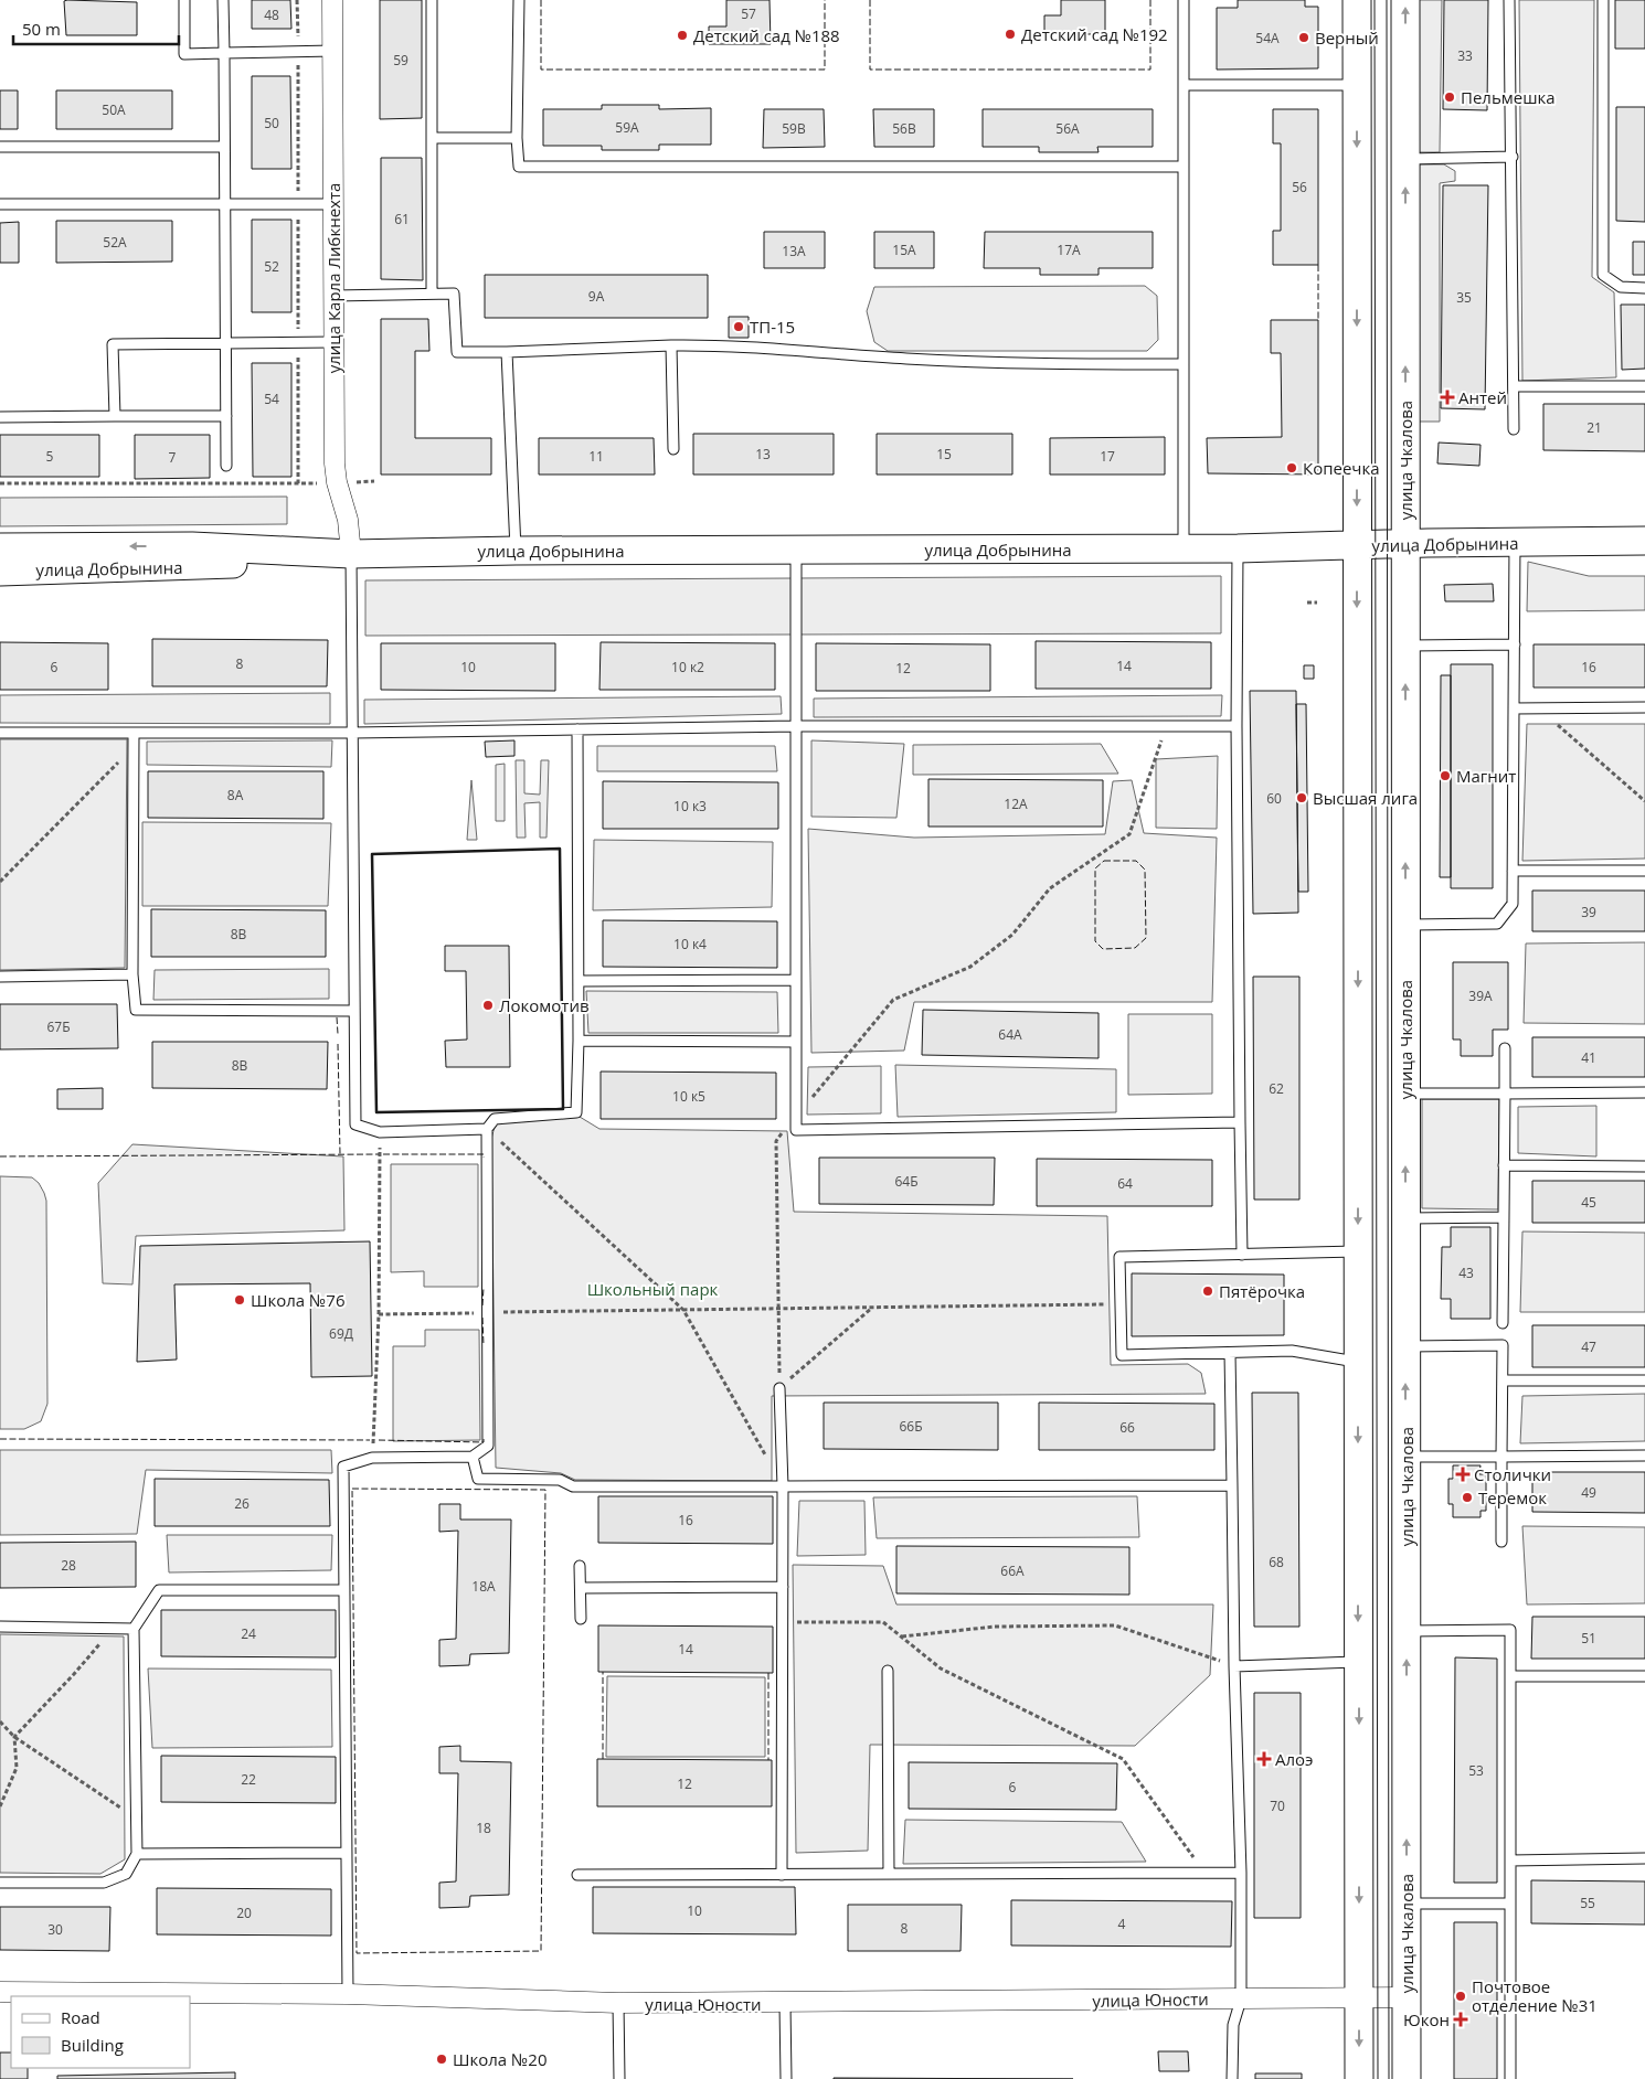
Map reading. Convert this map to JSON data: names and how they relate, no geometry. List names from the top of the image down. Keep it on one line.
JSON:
{"streets":{"street":["улица Карла Либкнехта","улица Чкалова","улица Добрынина","улица Юности"]},"crossings":[["улица Карла Либкнехта","улица Добрынина"],["улица Чкалова","улица Добрынина"],["улица Чкалова","улица Юности"]],"parks":["Школьный парк"],"places":{"other":["Детский сад №192","Детский сад №188","Верный","Пельмешка","ТП-15","Копеечка","Магнит","Высшая лига","Локомотив","Пятёрочка","Школа №76","Теремок","Почтовое отделение №31","Школа №20"],"health":["Антей","Столички","Алоэ","Юкон"]},"house_numbers":["57","48","54А","33","59","50А","50","59А","59В","56В","56А","56","61","52А","15А","17А","13А","52","9А","35","54","21","13","15","5","11","17","7","8","14","6","10","10 к2","16","12","8А","60","12А","10 к3","39","8В","10 к4","39А","67Б","64А","41","8В","62","10 к5","64Б","64","45","43","69Д","47","66Б","66","49","26","16","68","28","66А","18А","24","51","14","53","22","12","6","70","18","55","10","20","4","8","30"],"legend":["Road","Building"],"scale_bar":"50 m"}
